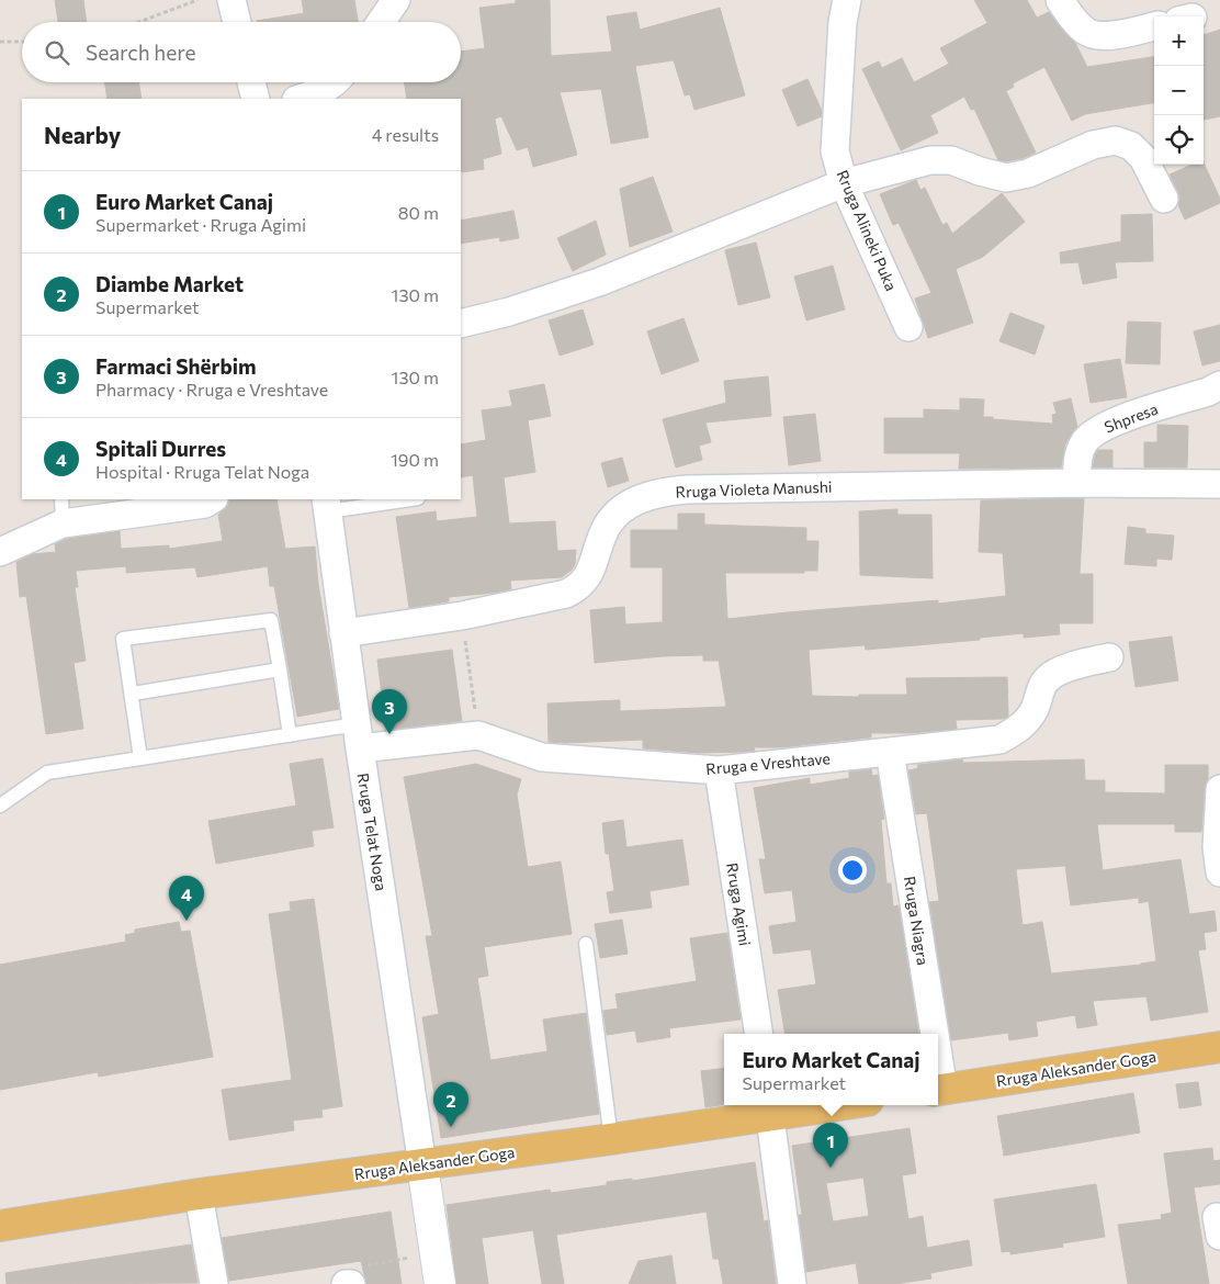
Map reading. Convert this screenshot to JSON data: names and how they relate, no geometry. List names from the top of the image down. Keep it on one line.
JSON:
{"streets":{"main road":["Rruga Aleksander Goga"],"street":["Rruga Alineki Puka","Shpresa","Rruga Violeta Manushi","Rruga e Vreshtave","Rruga Telat Noga","Rruga Agimi","Rruga Niagra"]},"crossings":[["Shpresa","Rruga Violeta Manushi"],["Rruga Violeta Manushi","Rruga Telat Noga"],["Rruga e Vreshtave","Rruga Telat Noga"],["Rruga e Vreshtave","Rruga Agimi"],["Rruga e Vreshtave","Rruga Niagra"],["Rruga Telat Noga","Rruga Aleksander Goga"]],"page":{"map_buttons":["+","−"],"search":"Search here","heading":["Nearby","4 results"],"list":[{"mark":"1","name":"Euro Market Canaj","note":"Supermarket · Rruga Agimi","value":"80 m"},{"mark":"2","name":"Diambe Market","note":"Supermarket","value":"130 m"},{"mark":"3","name":"Farmaci Shërbim","note":"Pharmacy · Rruga e Vreshtave","value":"130 m"},{"mark":"4","name":"Spitali Durres","note":"Hospital · Rruga Telat Noga","value":"190 m"}],"pins":["3","4","2","1"],"popup":["Euro Market Canaj","Supermarket"]}}
